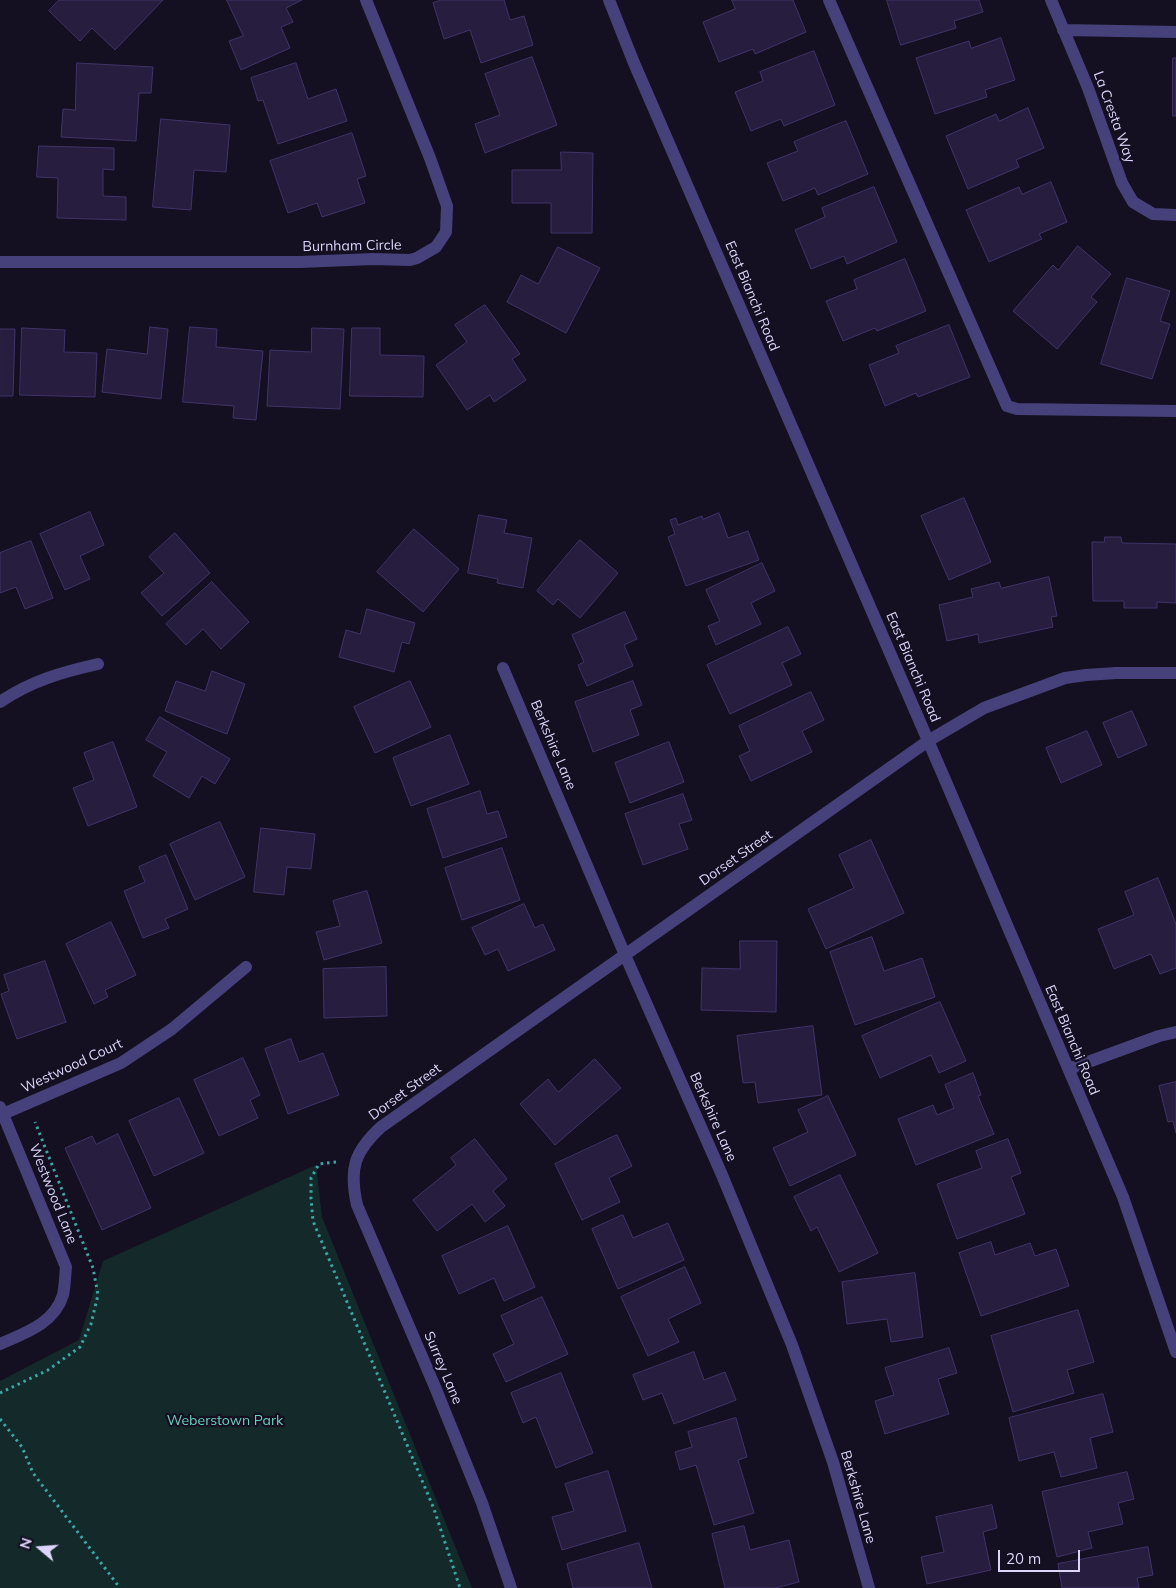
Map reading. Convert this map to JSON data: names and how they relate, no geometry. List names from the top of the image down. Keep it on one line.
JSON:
{"streets":{"street":["La Cresta Way","Burnham Circle","East Bianchi Road","Berkshire Lane","Dorset Street","Westwood Court","Westwood Lane","Surrey Lane"]},"crossings":[["East Bianchi Road","Dorset Street"],["Berkshire Lane","Dorset Street"],["Dorset Street","Surrey Lane"],["Westwood Court","Westwood Lane"]],"parks":["Weberstown Park"],"scale_bar":"20 m","north":"left"}
